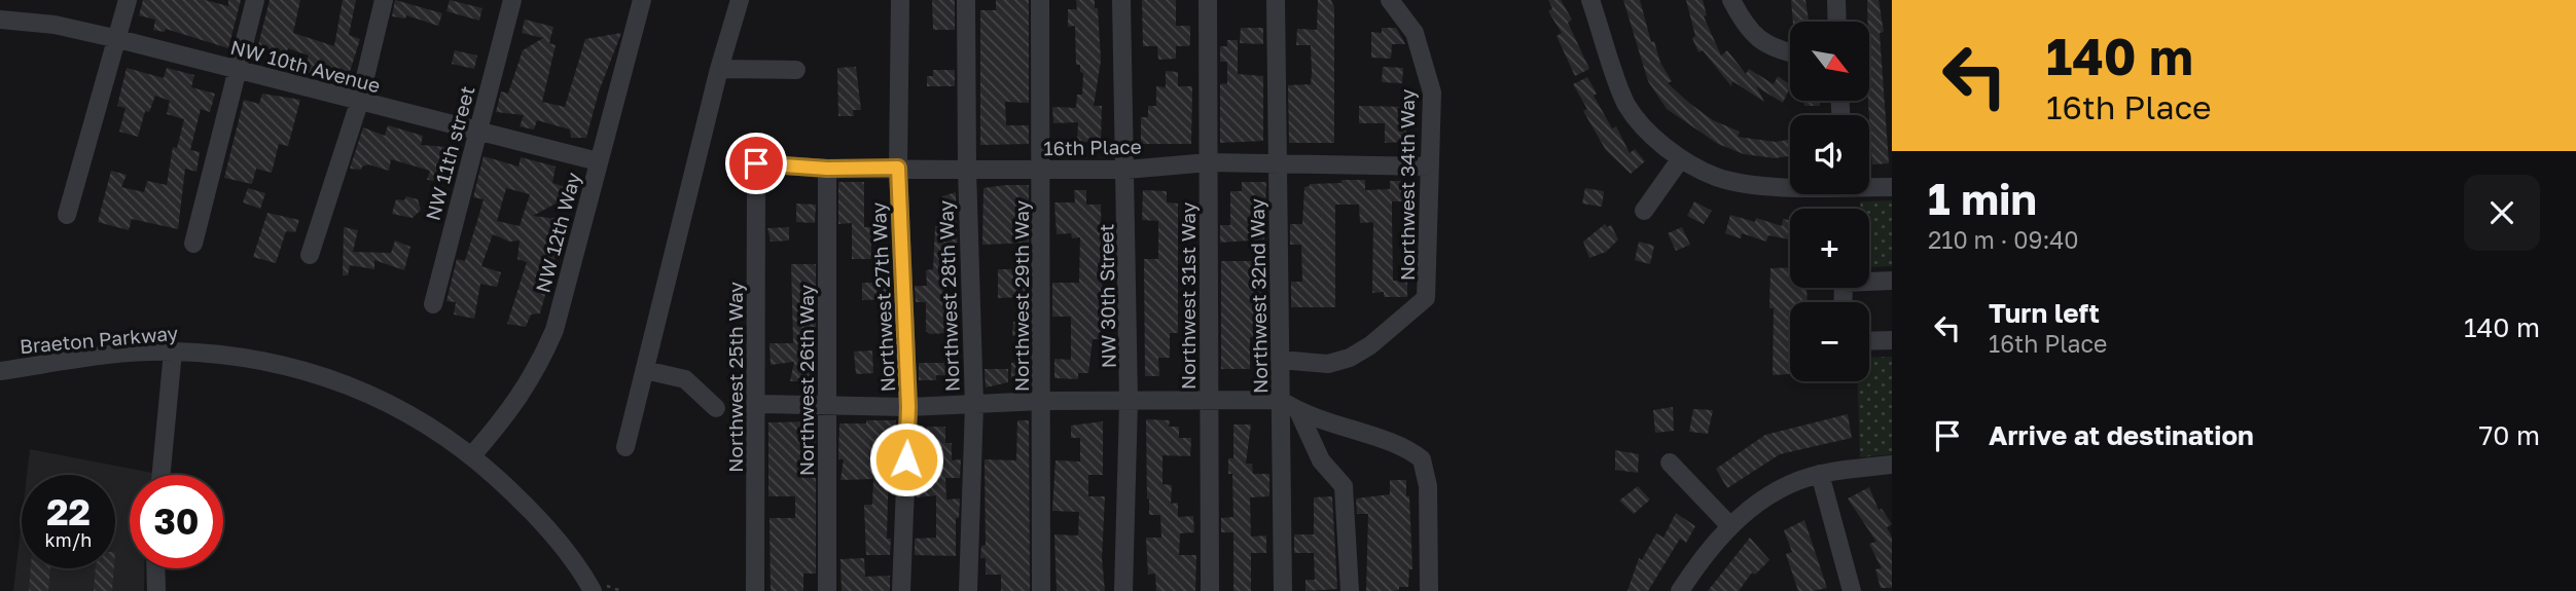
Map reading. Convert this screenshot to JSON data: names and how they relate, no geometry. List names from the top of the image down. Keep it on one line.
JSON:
{"streets":{"street":["NW 10th Avenue","16th Place","NW 11th street","Northwest 34th Way","NW 12th Way","Northwest 28th Way","Northwest 29th Way","NW 30th Street","Northwest 31st Way","Northwest 32nd Way","Northwest 27th Way","Braeton Parkway","Northwest 25th Way","Northwest 26th Way"]},"crossings":[["NW 10th Avenue","NW 11th street"],["NW 10th Avenue","NW 12th Way"],["16th Place","Northwest 34th Way"],["16th Place","Northwest 28th Way"],["16th Place","Northwest 29th Way"],["16th Place","NW 30th Street"],["16th Place","Northwest 31st Way"],["16th Place","Northwest 32nd Way"],["16th Place","Northwest 27th Way"],["16th Place","Northwest 25th Way"],["16th Place","Northwest 26th Way"],["Northwest 34th Way","Northwest 32nd Way"],["NW 12th Way","Braeton Parkway"]],"north":"bottom right","page":{"turn":["140 m","16th Place"],"map_buttons":["+","−"],"heading":["1 min","210 m · 09:40"],"list":[{"name":"Turn left","note":"16th Place","value":"140 m"},{"name":"Arrive at destination","value":"70 m"}],"speed":"22 km/h","limit":"30"}}
